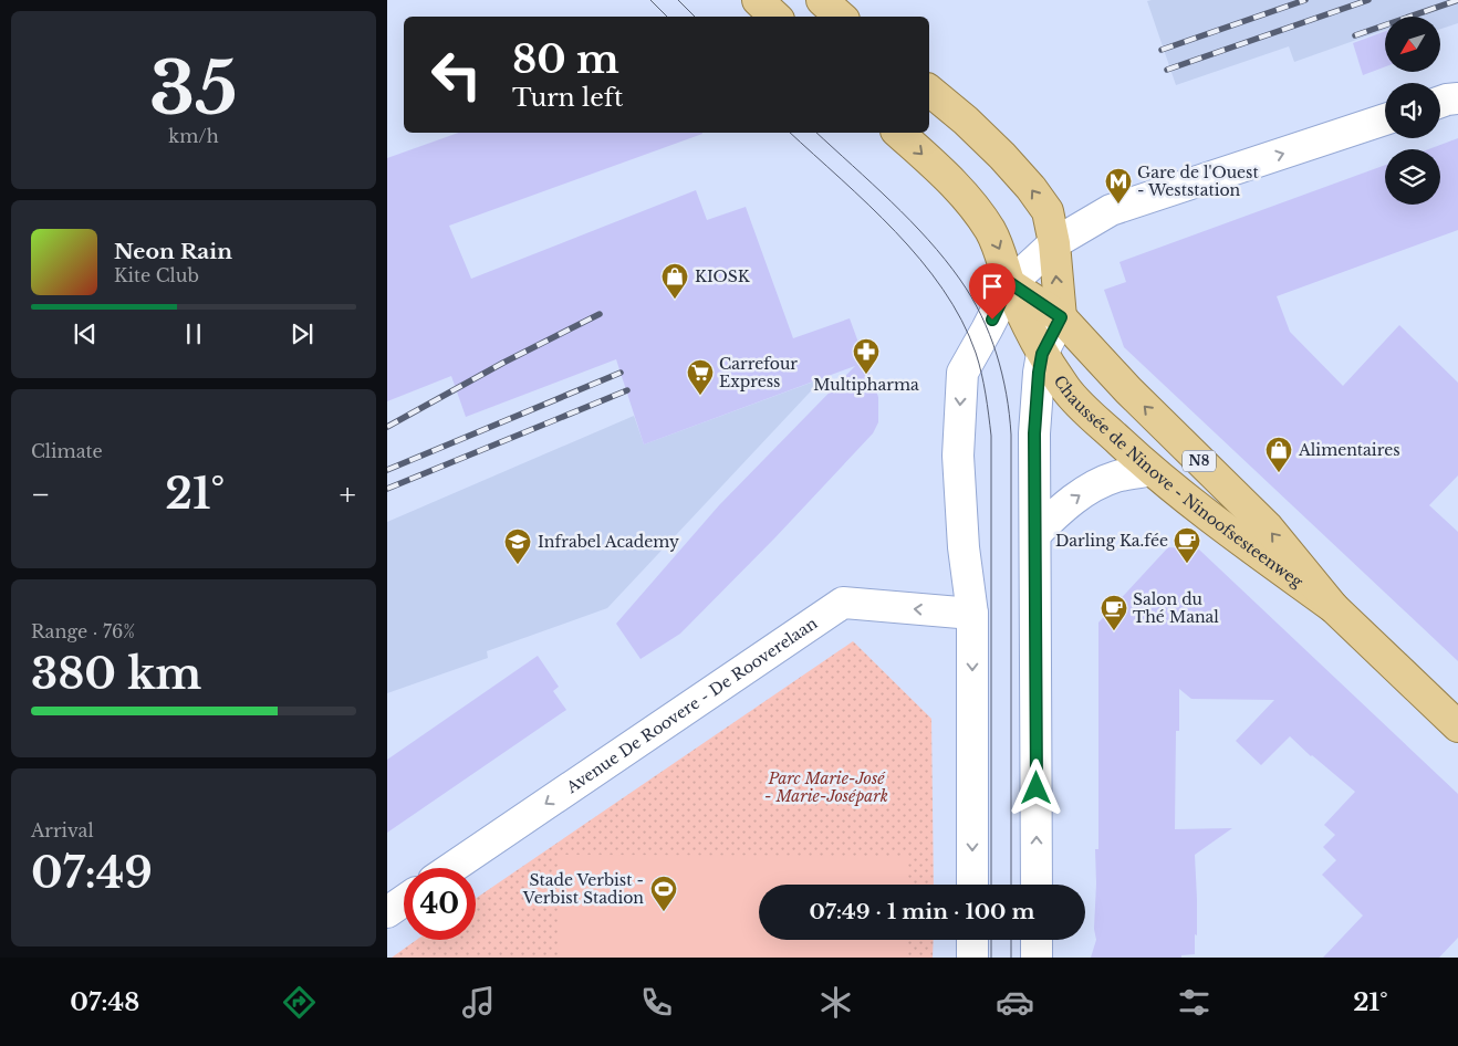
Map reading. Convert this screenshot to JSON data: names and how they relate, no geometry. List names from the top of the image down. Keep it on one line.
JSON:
{"streets":{"main road":["N8","Chaussée de Ninove - Ninoofsesteenweg"],"street":["Avenue De Roovere - De Rooverelaan"]},"one_way":["Avenue De Roovere - De Rooverelaan"],"parks":["Parc Marie-José - Marie-Josépark"],"places":{"metro station":["Gare de l'Ouest - Weststation"],"shop":["KIOSK","Alimentaires"],"pharmacy":["Multipharma"],"supermarket":["Carrefour Express"],"cafe":["Darling Ka.fée","Salon du Thé Manal"],"school or university":["Infrabel Academy"],"sports":["Stade Verbist - Verbist Stadion"]},"north":"bottom left","page":{"tile":[["35","km/h"],"Climate",["Range · 76%","380 km"],["Arrival","07:49"]],"turn":["80 m","Turn left"],"song":["Neon Rain","Kite Club"],"heat":["−","21°","+"],"limit":"40","trip":"07:49 · 1 min · 100 m","tabs":["07:48","21°"]}}
